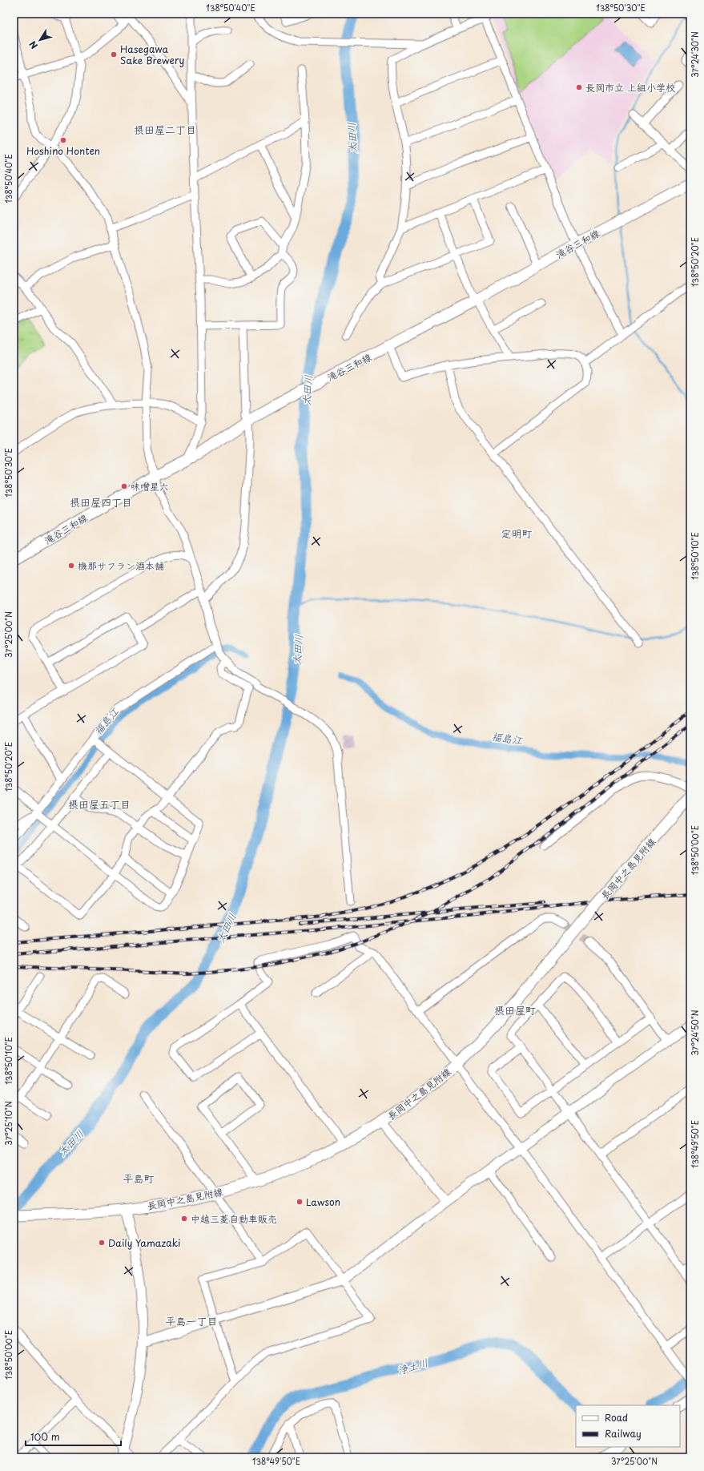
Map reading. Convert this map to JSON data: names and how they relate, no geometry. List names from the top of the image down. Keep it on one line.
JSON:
{"streets":{"main road":["滝谷三和線","長岡中之島見附線"]},"districts":["摂田屋二丁目","摂田屋四丁目","定明町","摂田屋五丁目","摂田屋町","平島町","平島一丁目"],"water":["太田川","福島江","浄土川"],"places":["Hasegawa Sake Brewery","長岡市立 上組小学校","Hoshino Honten","味噌星六","機那サフラン酒本舗","Lawson","中越三菱自動車販売","Daily Yamazaki"],"legend":["Road","Railway"],"scale_bar":"100 m","north":"bottom left","coordinates":["138°50'40\"E","138°50'30\"E","37°24'30\"N","138°50'20\"E","138°50'10\"E","37°25'00\"N","138°50'00\"E","37°24'50\"N","37°25'10\"N","138°49'50\"E"]}
